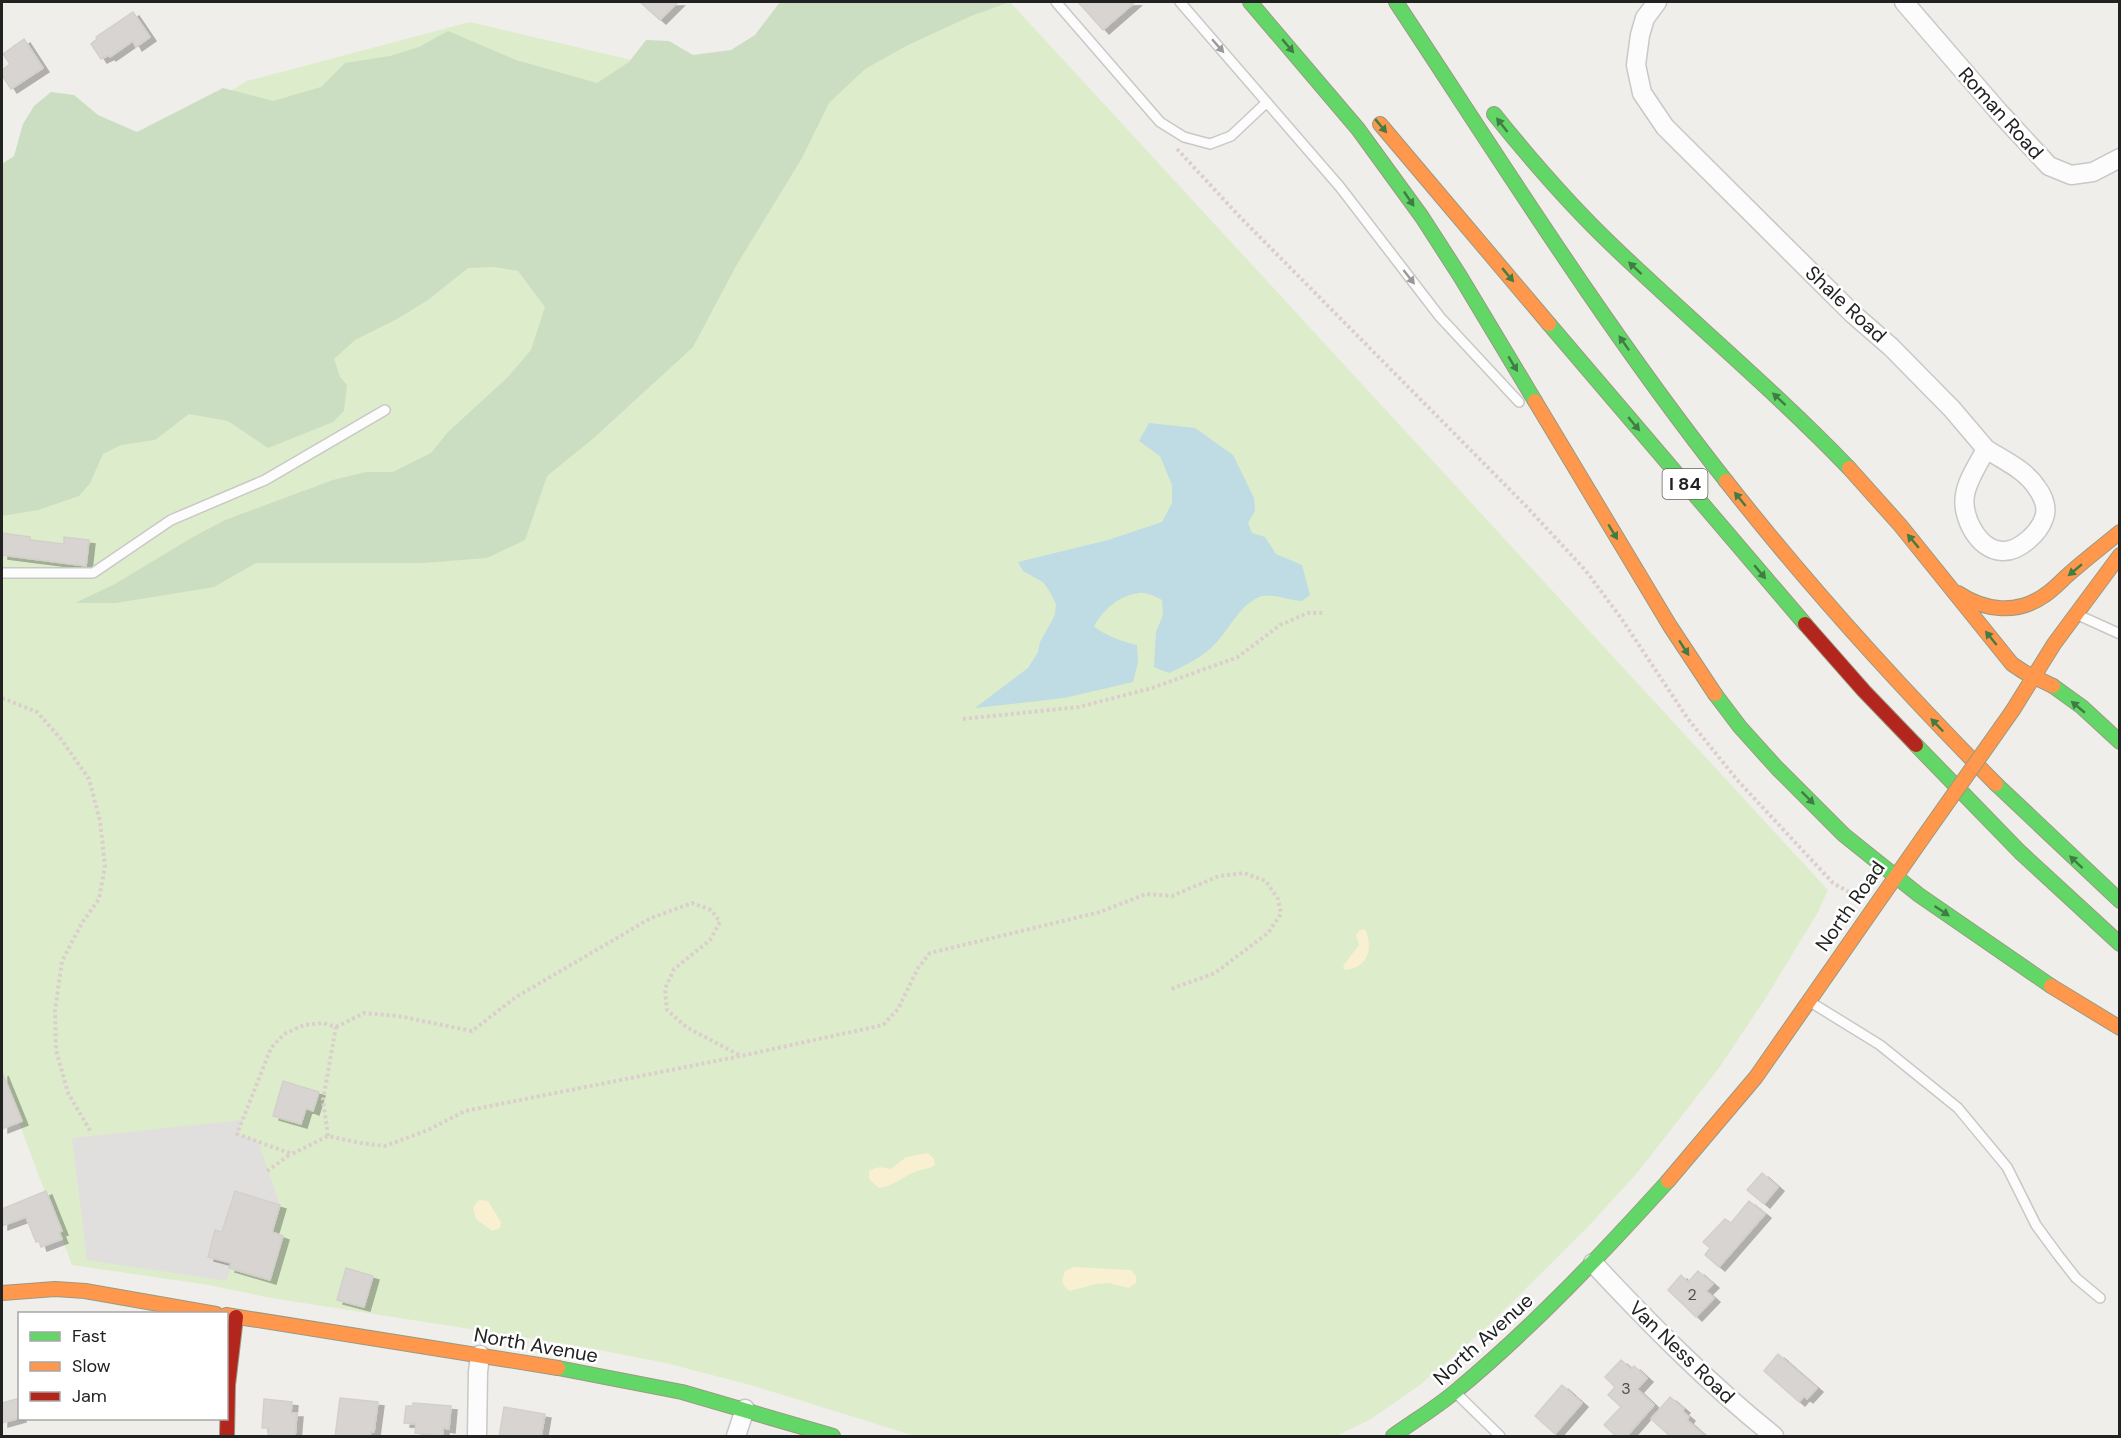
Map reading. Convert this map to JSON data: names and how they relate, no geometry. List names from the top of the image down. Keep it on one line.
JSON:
{"streets":{"main road":["I 84","North Road","North Avenue"],"street":["Roman Road","Shale Road","Van Ness Road"]},"crossings":[["North Road","North Avenue"],["North Road","Van Ness Road"],["North Avenue","Van Ness Road"]],"house_numbers":["2","3"],"legend":["Fast","Slow","Jam"]}
